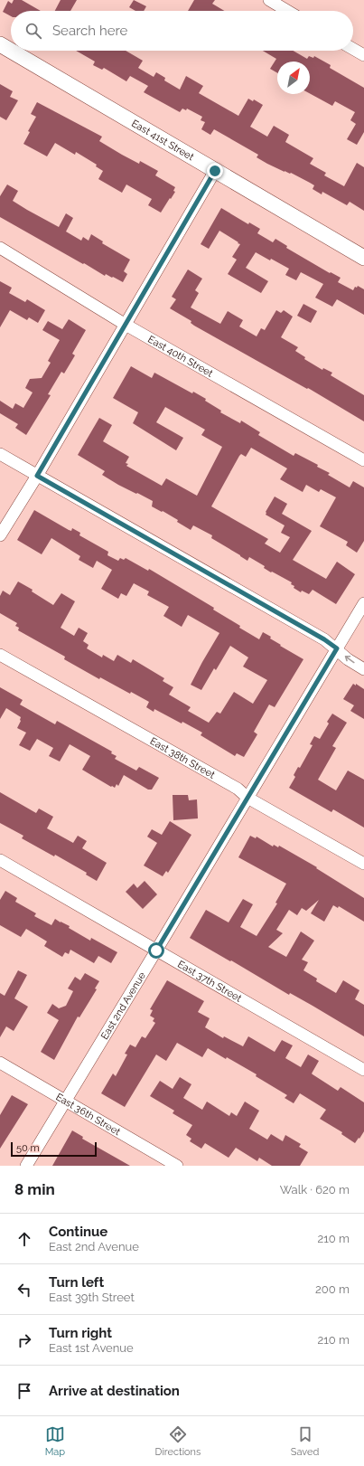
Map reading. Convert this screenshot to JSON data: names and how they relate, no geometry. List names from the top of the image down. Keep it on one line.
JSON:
{"streets":{"street":["East 41st Street","East 40th Street","East 38th Street","East 37th Street","East 2nd Avenue","East 36th Street"]},"crossings":[["East 38th Street","East 2nd Avenue"],["East 37th Street","East 2nd Avenue"],["East 2nd Avenue","East 36th Street"]],"scale_bar":"50 m","north":"top right","page":{"search":"Search here","scale":"50 m","heading":["8 min","Walk · 620 m"],"list":[["Continue","East 2nd Avenue","210 m"],["Turn left","East 39th Street","200 m"],["Turn right","East 1st Avenue","210 m"],"Arrive at destination"],"nav":["Map","Directions","Saved"]}}
